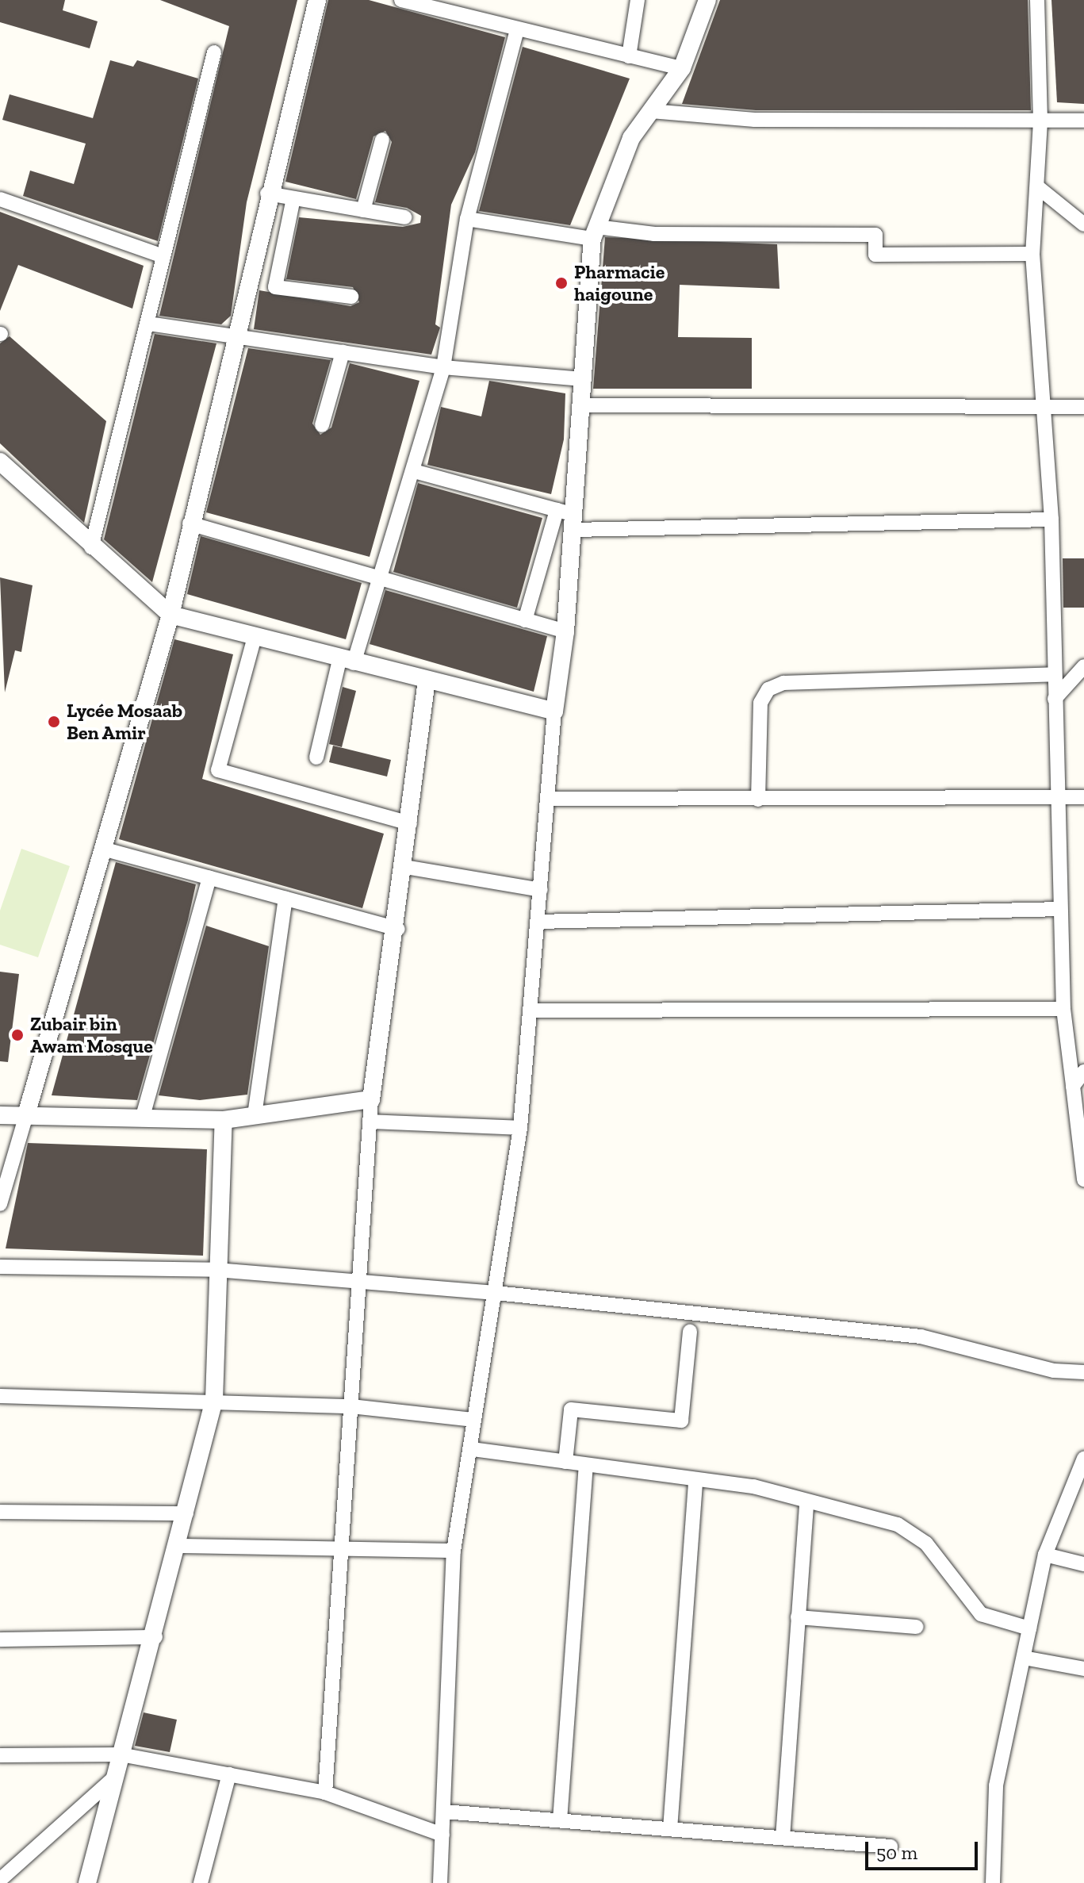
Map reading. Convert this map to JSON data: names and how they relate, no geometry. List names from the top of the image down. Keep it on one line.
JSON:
{"places":["Pharmacie haigoune","Lycée Mosaab Ben Amir","Zubair bin Awam Mosque"],"scale_bar":"50 m"}
